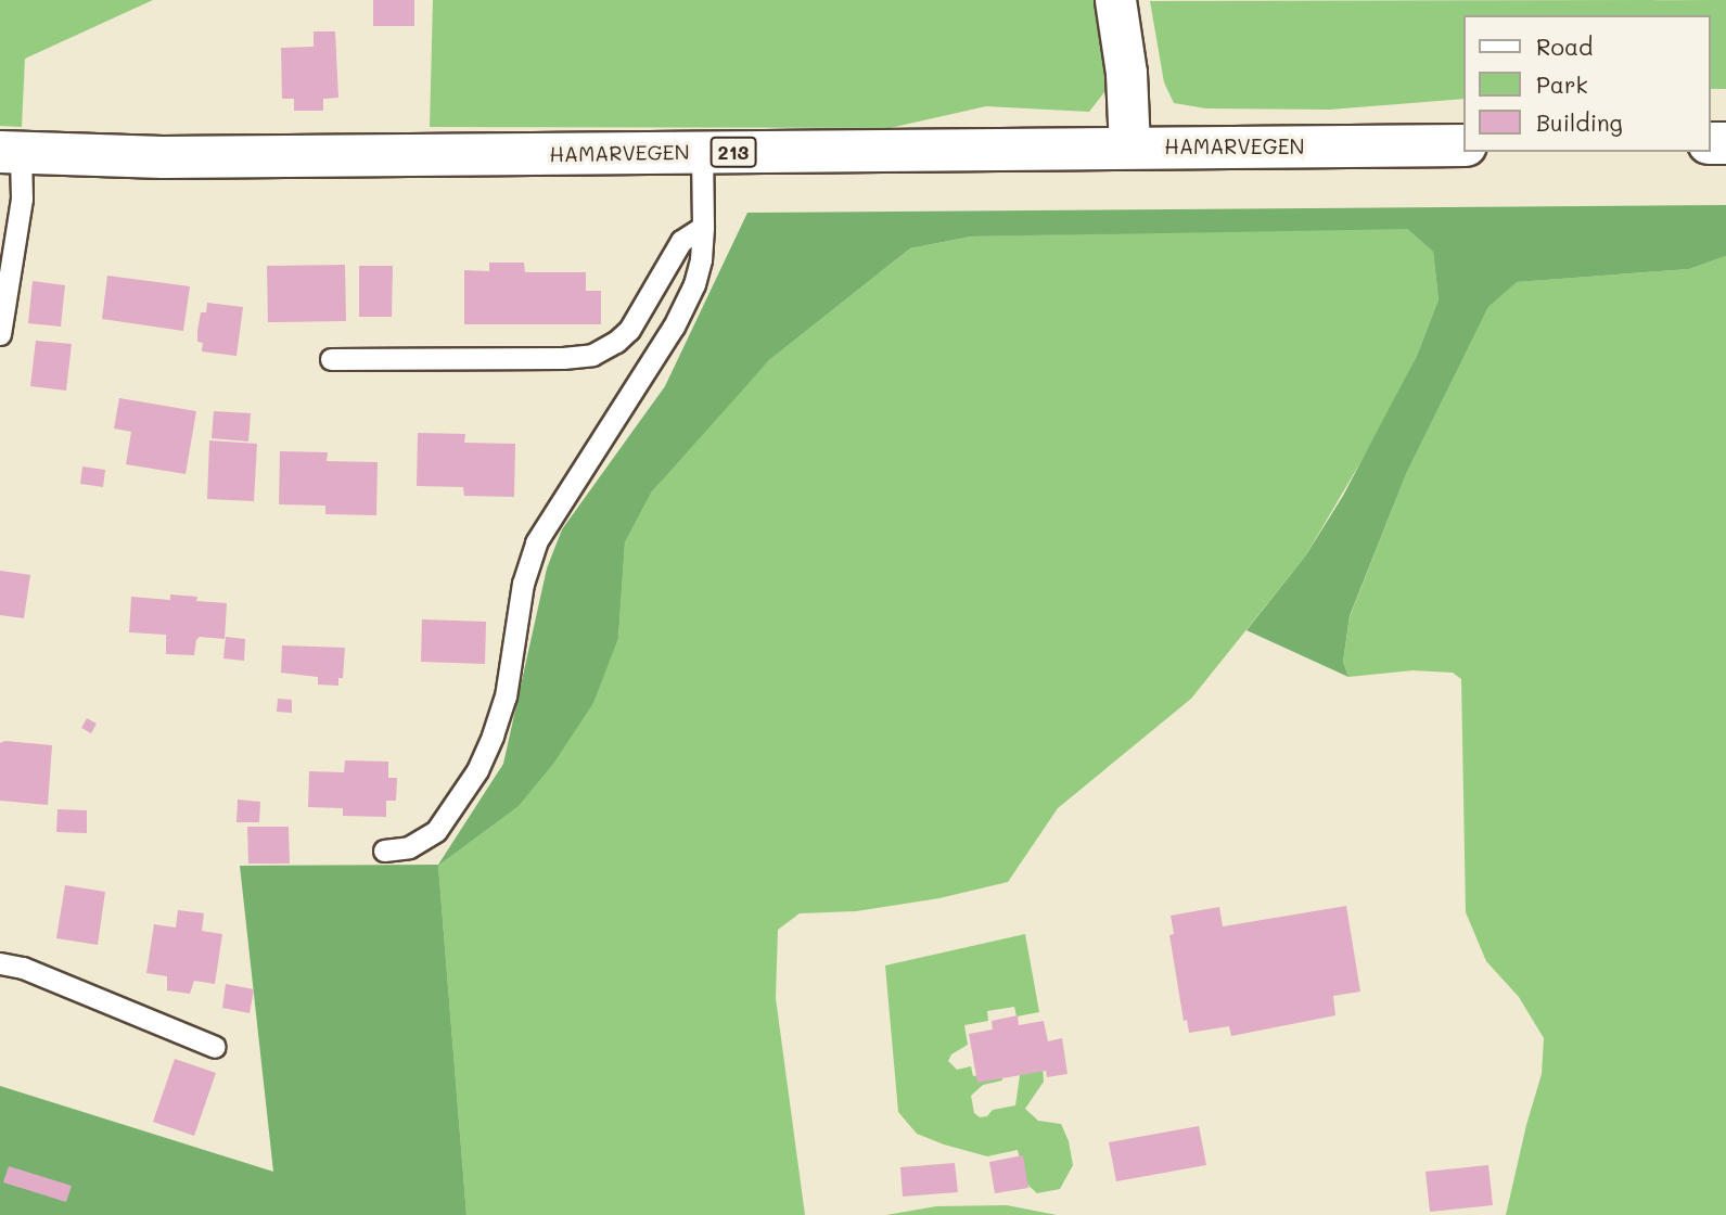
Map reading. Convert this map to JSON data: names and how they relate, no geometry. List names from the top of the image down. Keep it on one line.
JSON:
{"streets":{"main road":["HAMARVEGEN","213"]},"legend":["Road","Park","Building"]}
